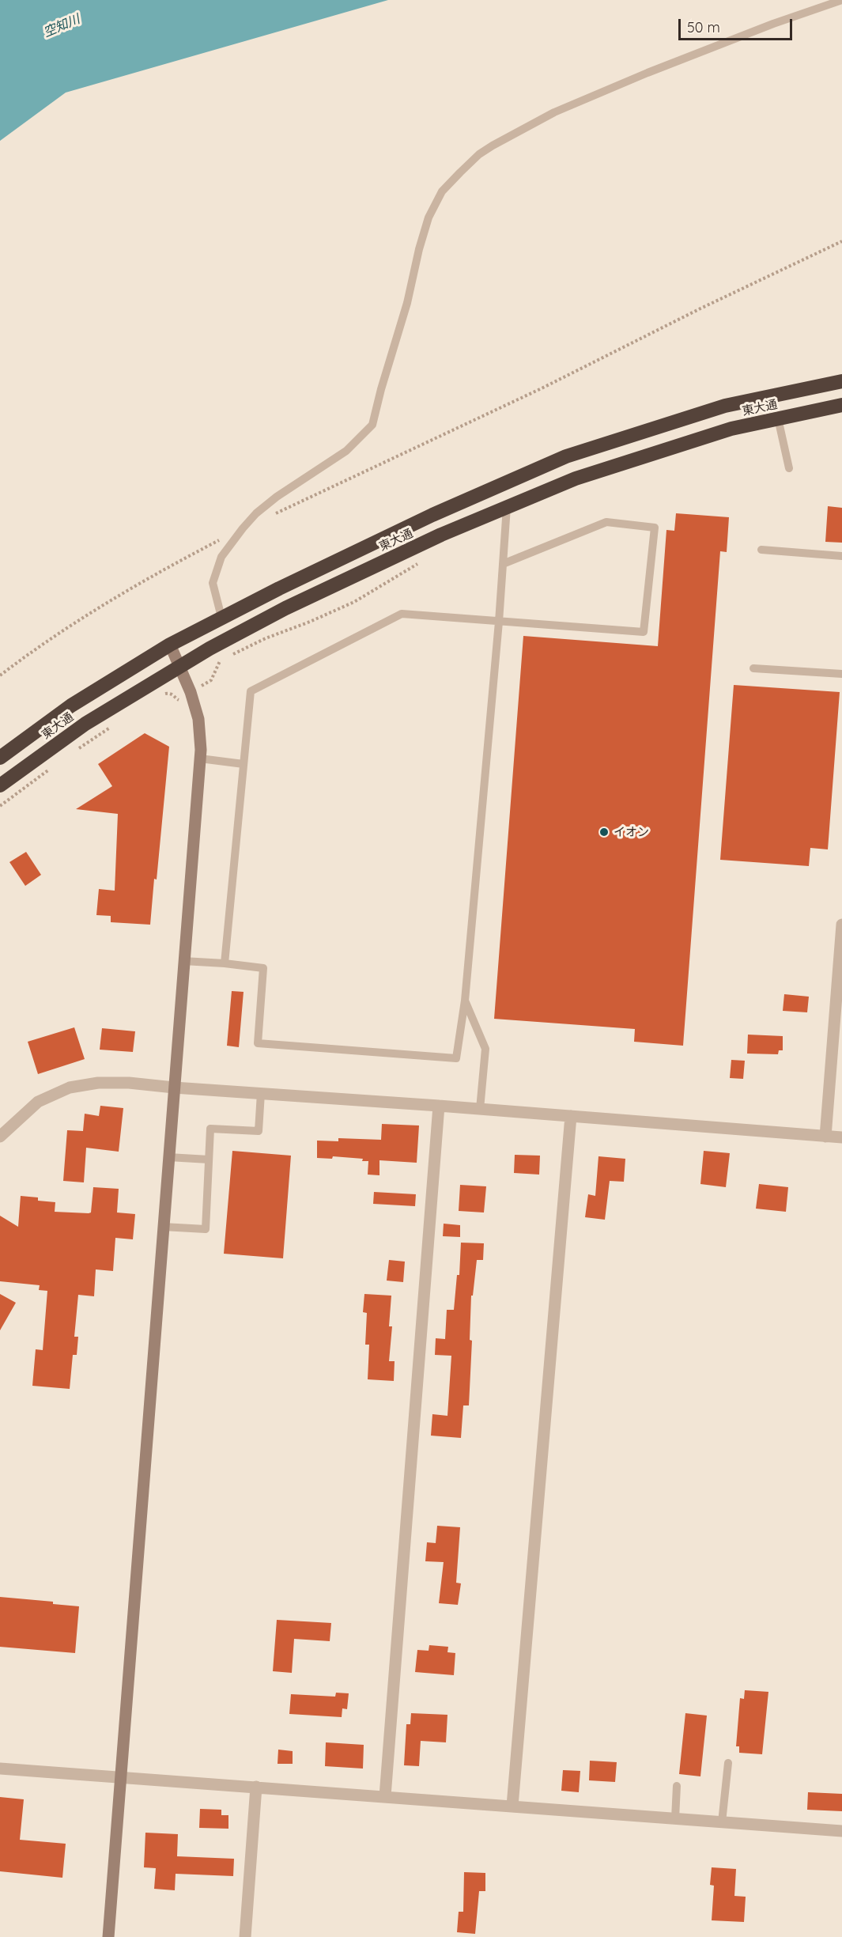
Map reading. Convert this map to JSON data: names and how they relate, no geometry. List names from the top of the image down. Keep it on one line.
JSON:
{"streets":{"highway":["東大通"]},"water":["空知川"],"places":["イオン"],"scale_bar":"50 m"}
